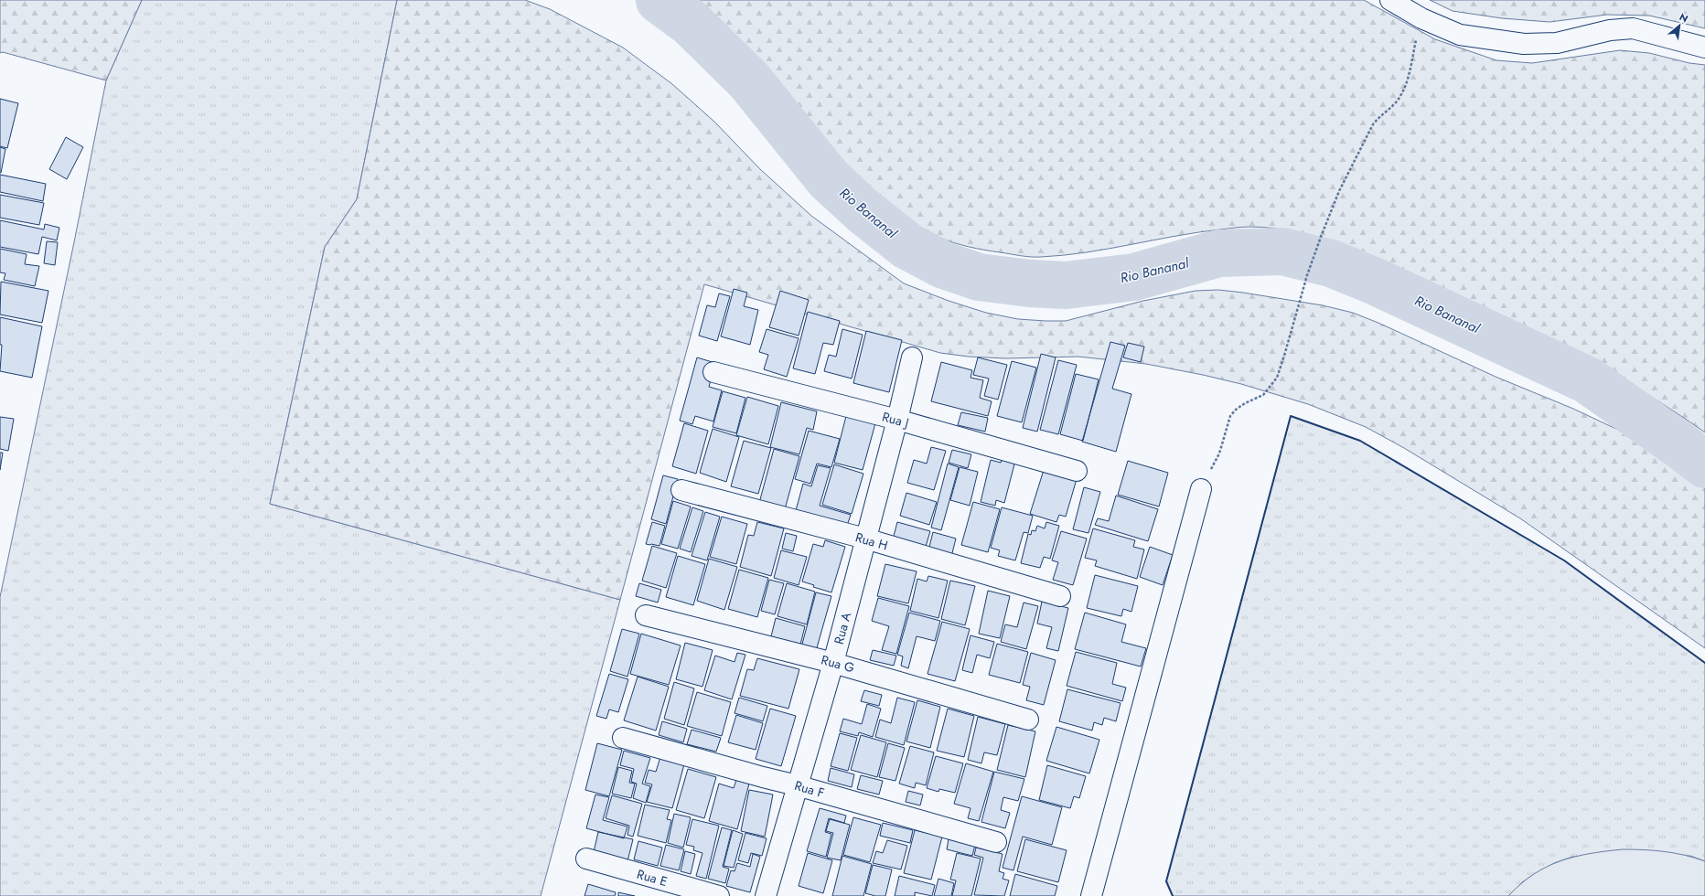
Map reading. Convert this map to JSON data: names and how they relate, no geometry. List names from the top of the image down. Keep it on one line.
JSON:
{"streets":{"street":["Rua J","Rua H","Rua A","Rua G","Rua F","Rua E"]},"crossings":[["Rua J","Rua A"],["Rua H","Rua A"],["Rua A","Rua G"],["Rua A","Rua F"]],"water":["Rio Bananal"],"north":"top right"}
